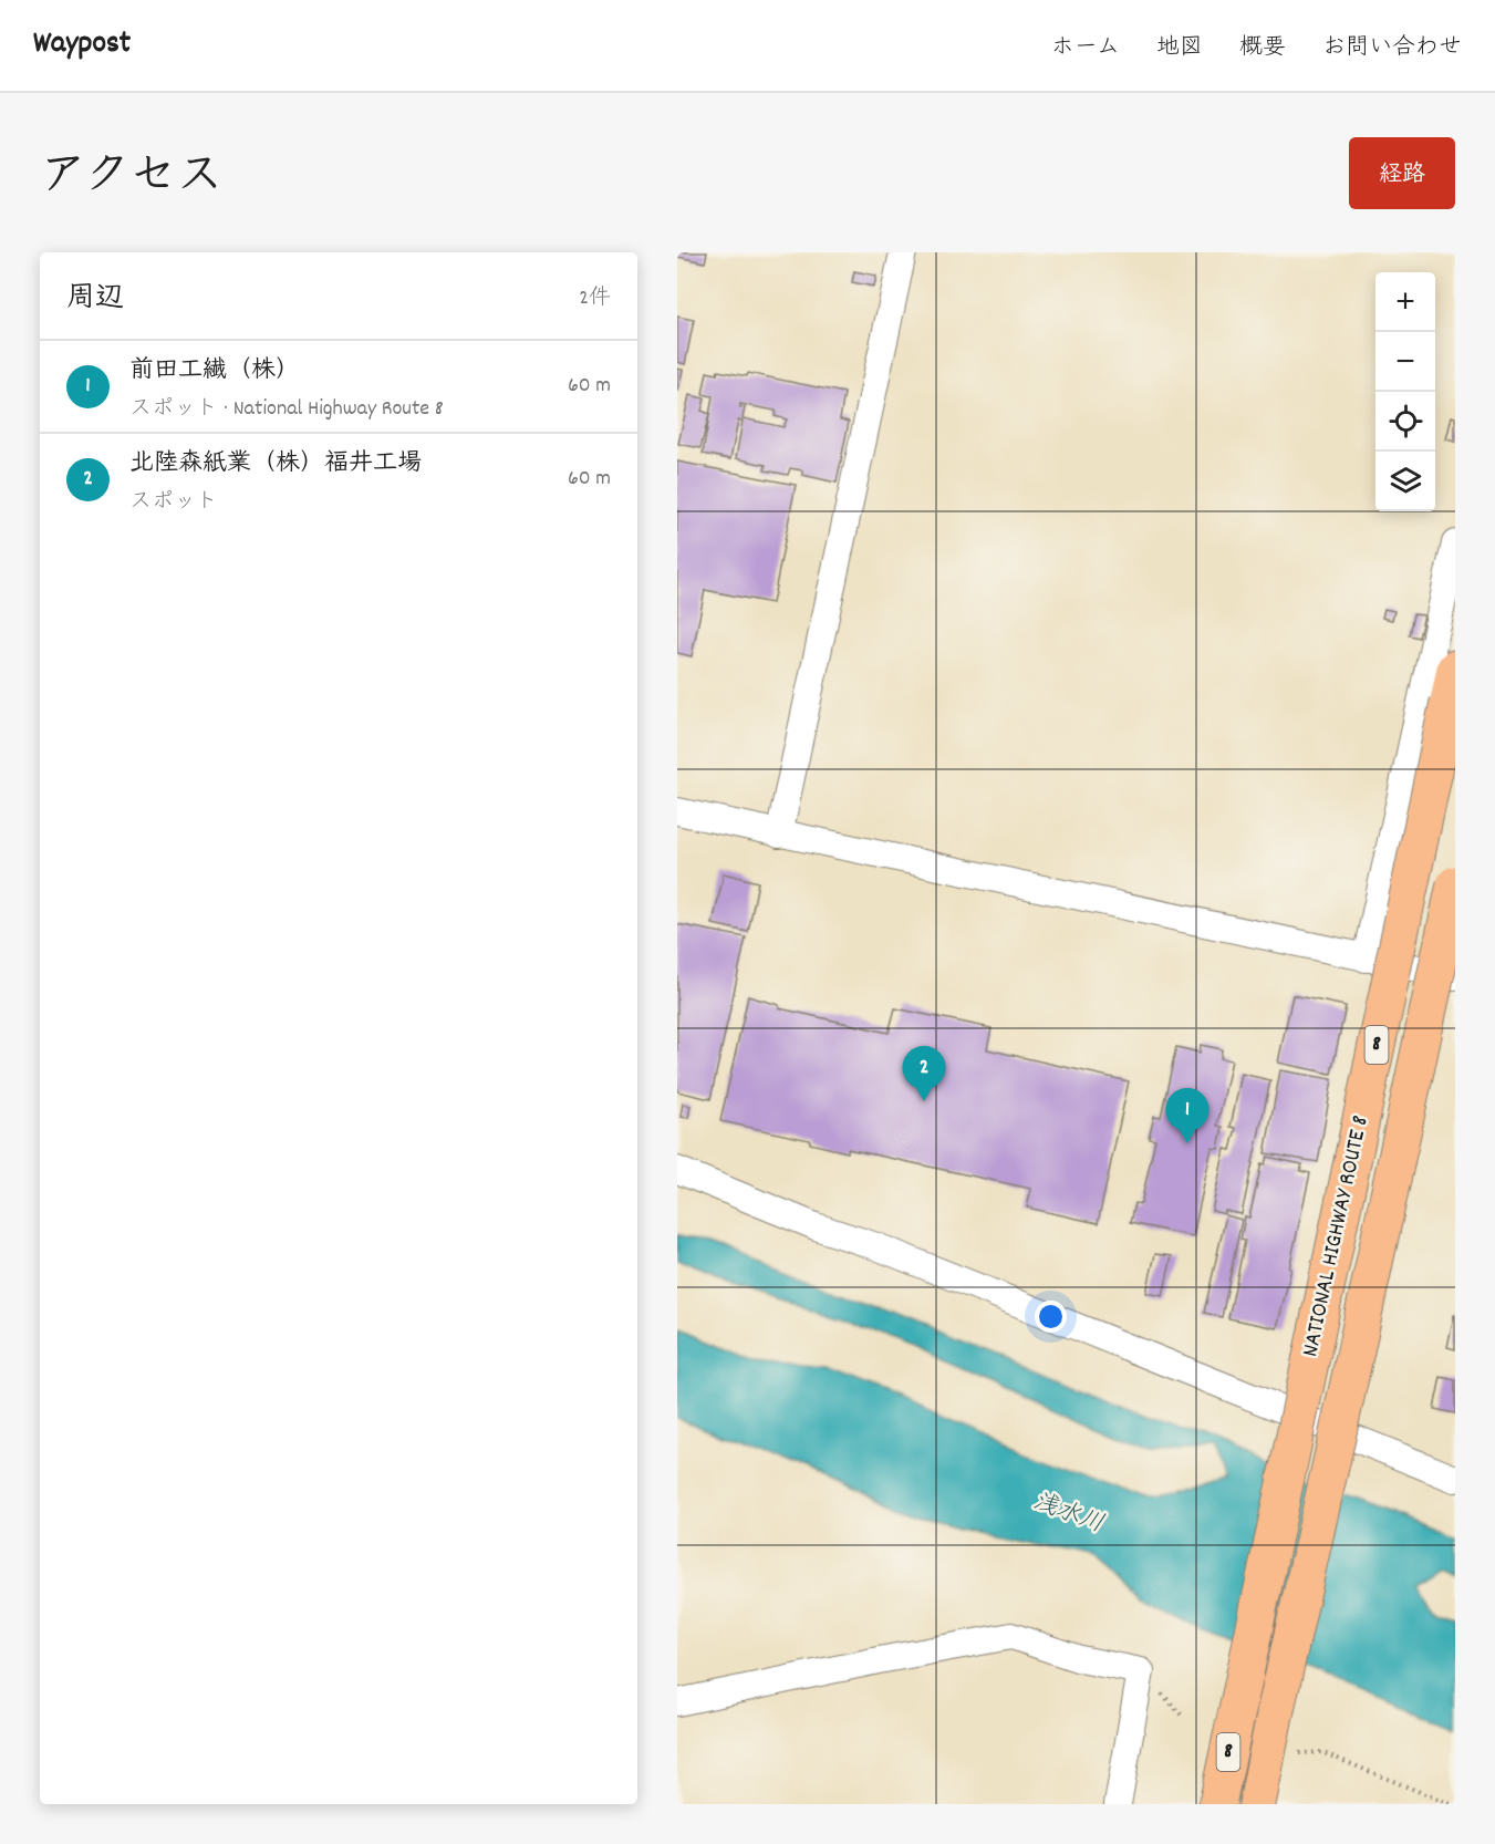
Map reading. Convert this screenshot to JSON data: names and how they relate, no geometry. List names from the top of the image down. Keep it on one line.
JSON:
{"streets":{"highway":["8","NATIONAL HIGHWAY ROUTE 8"]},"water":["浅水川"],"page":{"header":"Waypost","nav":["ホーム","地図","概要","お問い合わせ"],"title":"アクセス","buttons":"経路","heading":["周辺","2件"],"map_buttons":["+","−"],"list":[{"mark":"1","name":"前田工繊（株）","note":"スポット · National Highway Route 8","value":"60 m"},{"mark":"2","name":"北陸森紙業（株）福井工場","note":"スポット","value":"60 m"}],"pins":["2","1"]}}
